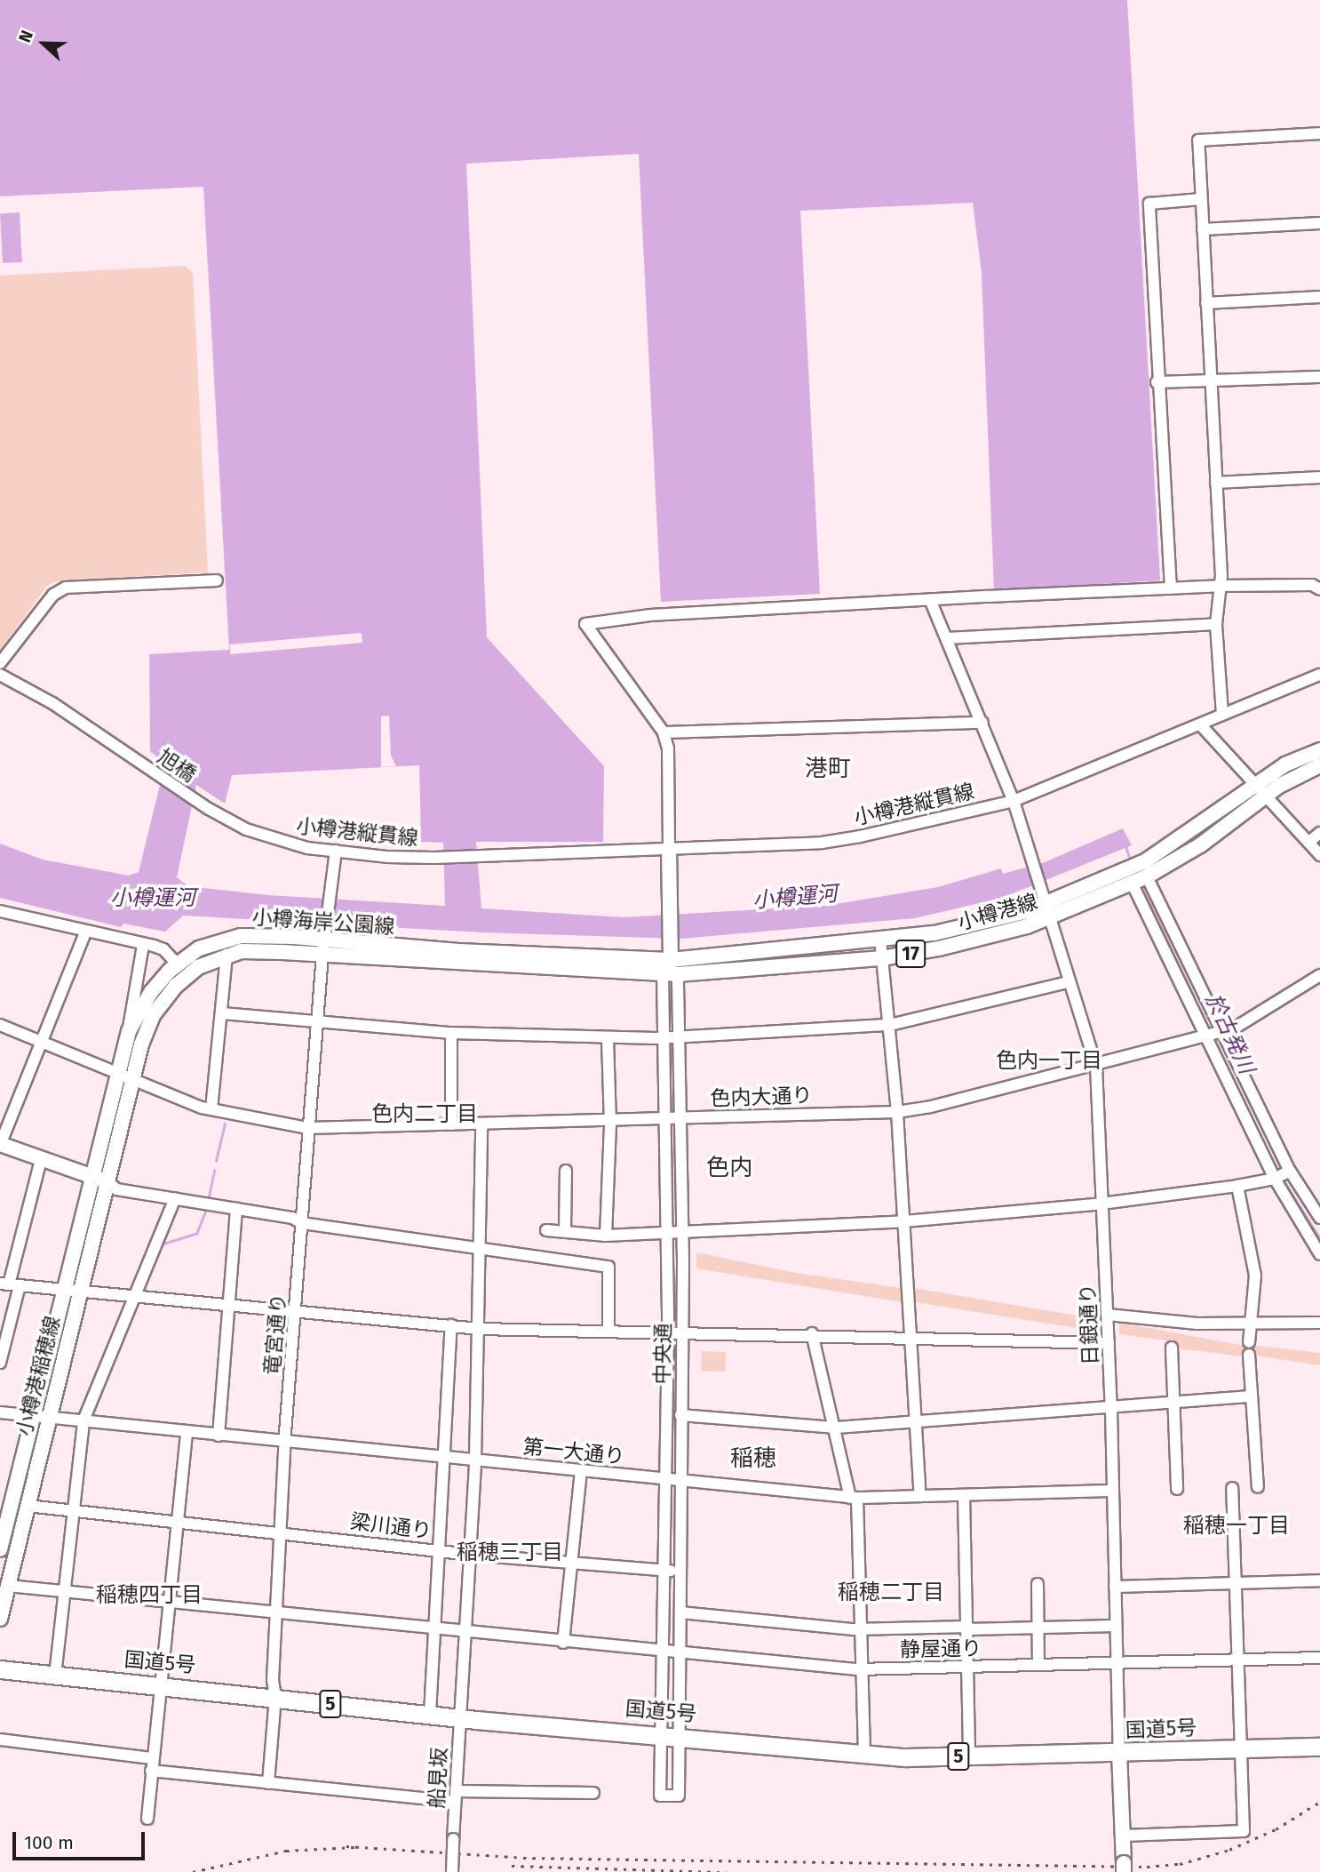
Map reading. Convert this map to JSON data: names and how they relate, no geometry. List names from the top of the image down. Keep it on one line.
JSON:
{"streets":{"highway":["国道5号","5"],"main road":["小樽港線","小樽海岸公園線","17","小樽港稲穂線"],"street":["旭橋","小樽港縦貫線","色内大通り","日銀通り","竜宮通り","中央通","第一大通り","梁川通り","静屋通り","船見坂"]},"crossings":[["旭橋","小樽港縦貫線"],["小樽港縦貫線","日銀通り"],["小樽港縦貫線","竜宮通り"],["小樽港線","小樽海岸公園線"],["小樽港線","日銀通り"],["小樽港線","中央通"],["小樽海岸公園線","色内大通り"],["小樽海岸公園線","竜宮通り"],["小樽海岸公園線","中央通"],["小樽海岸公園線","小樽港稲穂線"],["色内大通り","日銀通り"],["色内大通り","竜宮通り"],["色内大通り","中央通"],["色内大通り","船見坂"],["日銀通り","第一大通り"],["日銀通り","静屋通り"],["日銀通り","国道5号"],["竜宮通り","第一大通り"],["竜宮通り","梁川通り"],["竜宮通り","静屋通り"],["竜宮通り","国道5号"],["中央通","第一大通り"],["中央通","梁川通り"],["中央通","静屋通り"],["中央通","国道5号"],["小樽港稲穂線","第一大通り"],["小樽港稲穂線","梁川通り"],["小樽港稲穂線","静屋通り"],["第一大通り","船見坂"],["梁川通り","船見坂"],["静屋通り","船見坂"],["国道5号","船見坂"]],"districts":["港町","色内一丁目","色内二丁目","色内","稲穂","稲穂一丁目","稲穂三丁目","稲穂二丁目","稲穂四丁目"],"water":["小樽運河","於古発川"],"scale_bar":"100 m","north":"left"}
